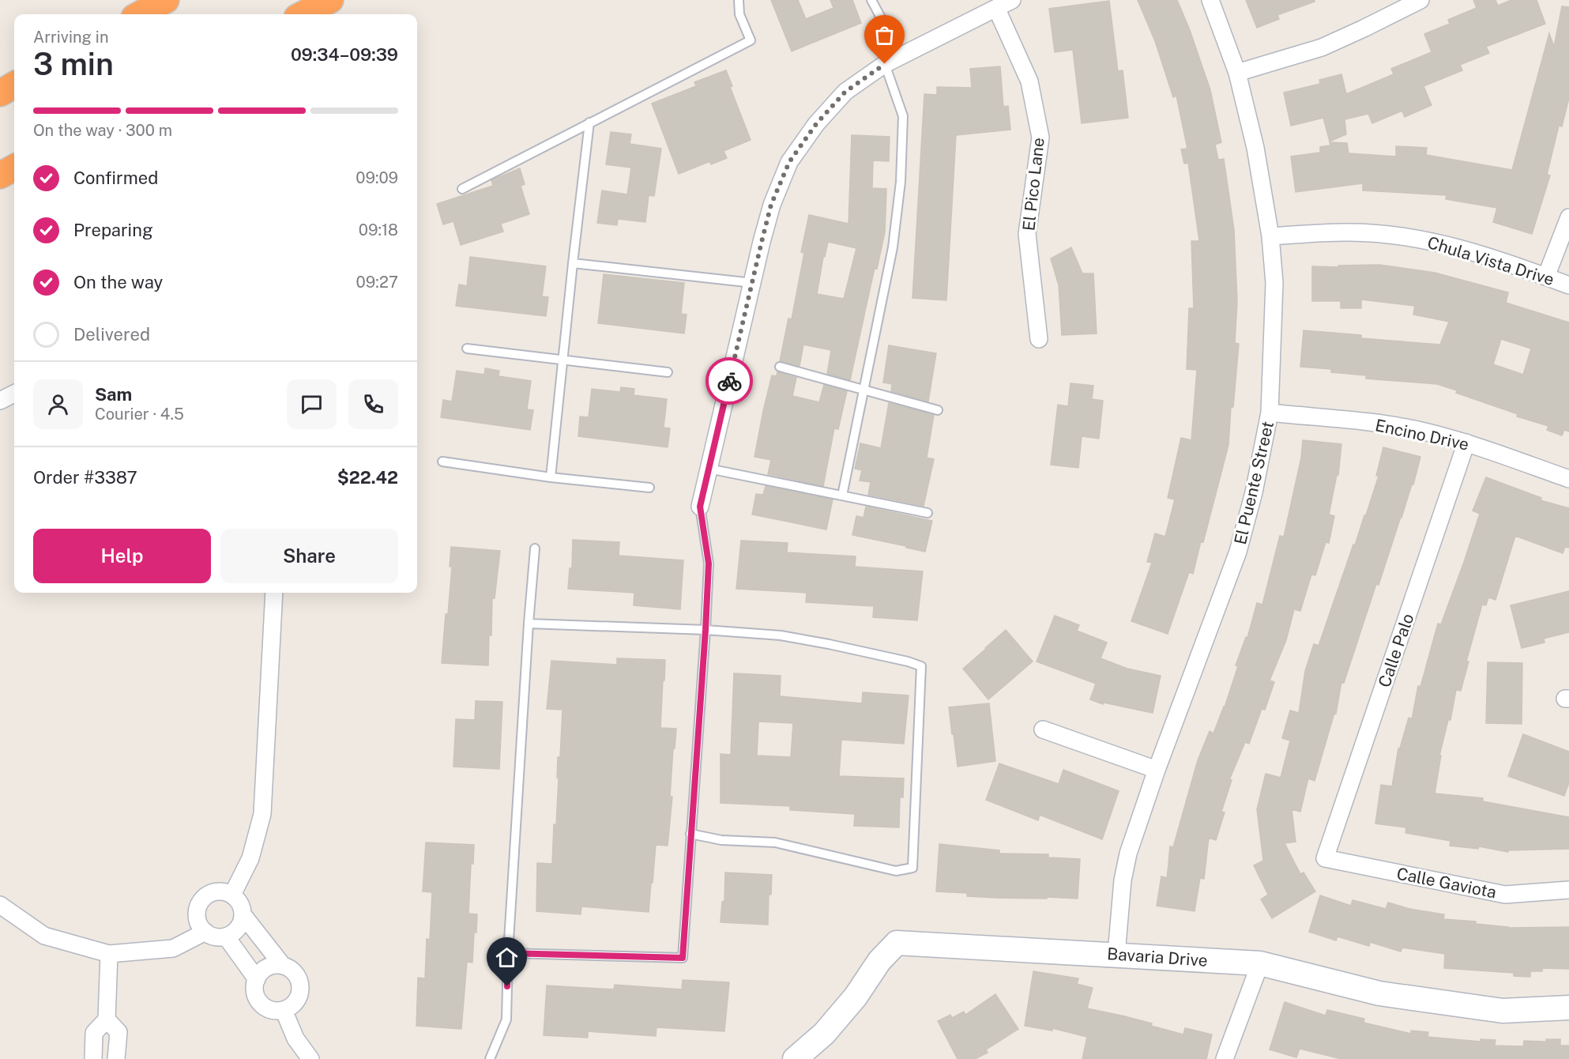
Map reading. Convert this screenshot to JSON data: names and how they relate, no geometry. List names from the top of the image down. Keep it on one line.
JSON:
{"streets":{"street":["El Pico Lane","Chula Vista Drive","Encino Drive","El Puente Street","Calle Palo","Calle Gaviota","Bavaria Drive"]},"crossings":[["Chula Vista Drive","El Puente Street"],["Encino Drive","El Puente Street"],["Encino Drive","Calle Palo"],["El Puente Street","Bavaria Drive"],["Calle Palo","Calle Gaviota"]],"page":{"heading":["3 min","Arriving in","09:34–09:39"],"panel":["Sam","Courier · 4.5","Order #3387","$22.42"],"bar":"On the way · 300 m","list":[["Confirmed","09:09"],["Preparing","09:18"],["On the way","09:27"],"Delivered"],"buttons":["Help","Share"]}}
